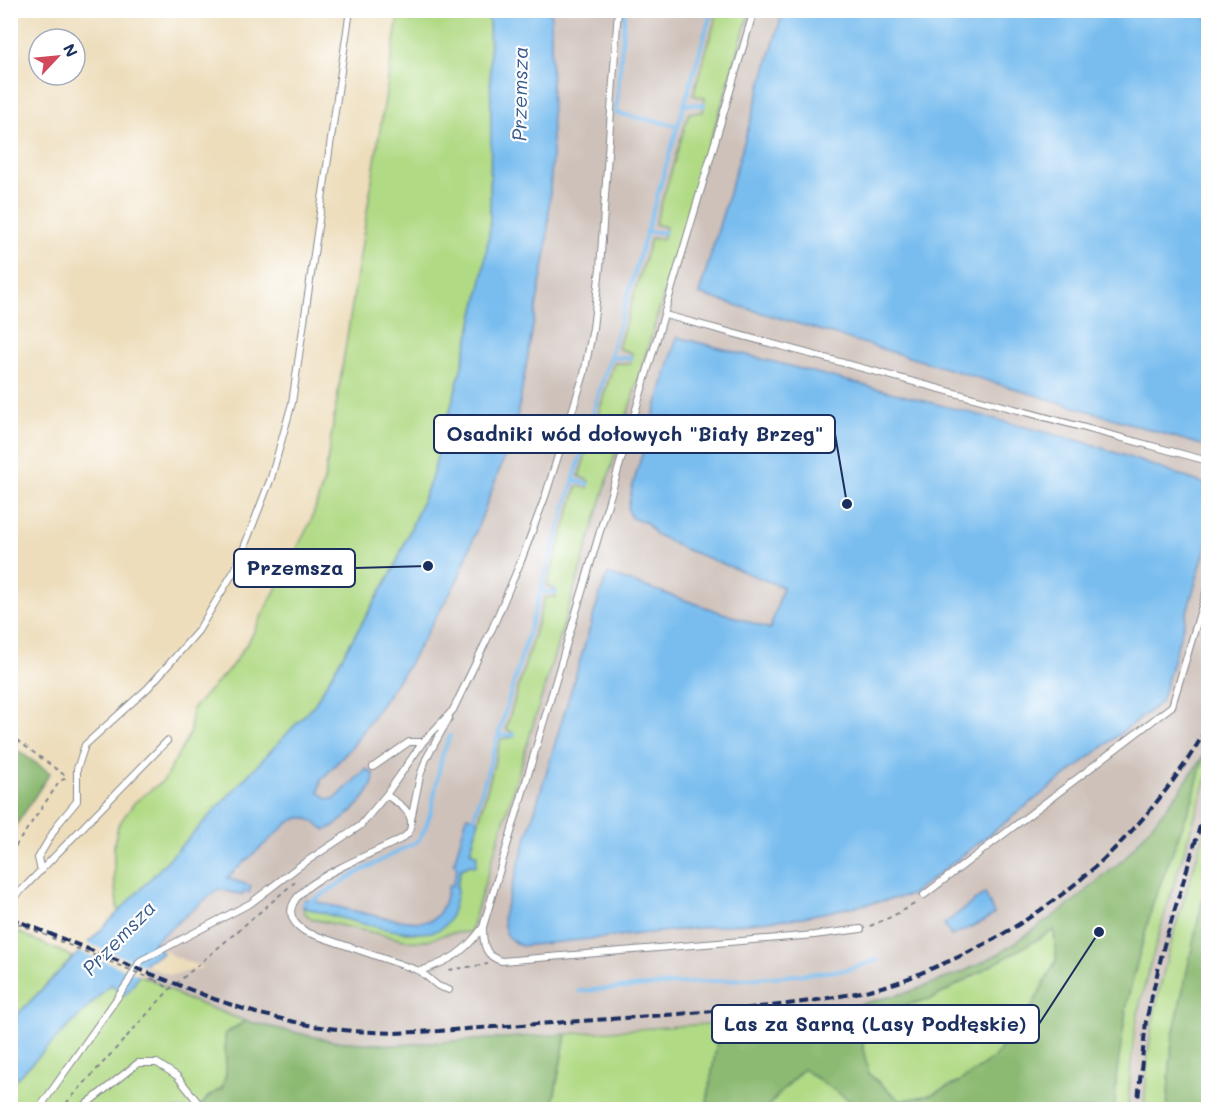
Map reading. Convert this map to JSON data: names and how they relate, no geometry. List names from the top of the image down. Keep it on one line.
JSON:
{"water":["Przemsza"],"places":["Osadniki wód dołowych \"Biały Brzeg\"","Przemsza","Las za Sarną (Lasy Podłęskie)"],"north":"top right"}
